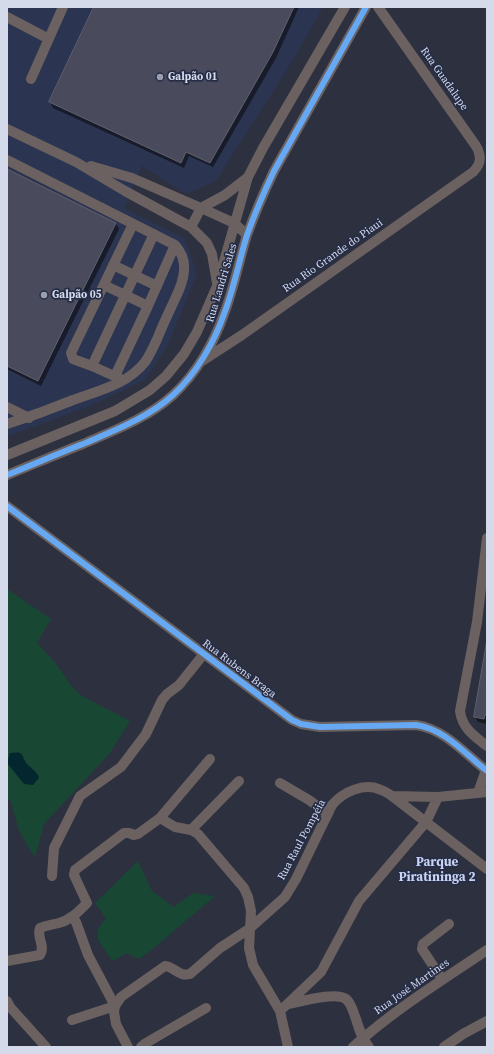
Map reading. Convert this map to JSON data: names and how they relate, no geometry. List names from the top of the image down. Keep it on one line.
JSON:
{"streets":{"street":["Rua Guadalupe","Rua Rio Grande do Piaui","Rua Landri Sales","Rua Rubens Braga","Rua Raul Pompéia","Rua José Martines"]},"crossings":[["Rua Guadalupe","Rua Rio Grande do Piaui"],["Rua Rio Grande do Piaui","Rua Landri Sales"]],"districts":["Parque Piratininga 2"],"places":["Galpão 01","Galpão 05"]}
